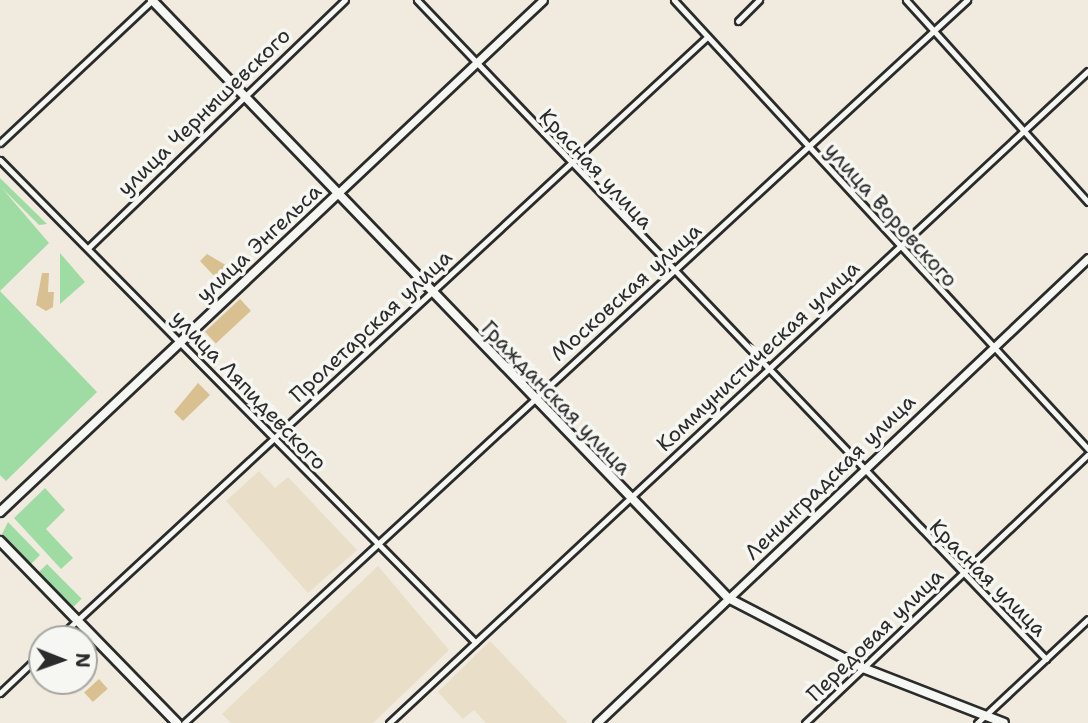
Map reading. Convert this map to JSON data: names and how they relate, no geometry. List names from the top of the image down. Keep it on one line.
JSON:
{"streets":{"main road":["улица Энгельса","Гражданская улица"],"street":["улица Чернышевского","Красная улица","улица Воровского","Московская улица","Пролетарская улица","Коммунистическая улица","улица Ляпидевского","Ленинградская улица","Передовая улица"]},"crossings":[["улица Чернышевского","улица Ляпидевского"],["улица Чернышевского","Гражданская улица"],["Красная улица","улица Энгельса"],["Красная улица","Московская улица"],["Красная улица","Пролетарская улица"],["Красная улица","Коммунистическая улица"],["Красная улица","Ленинградская улица"],["Красная улица","Передовая улица"],["улица Воровского","Московская улица"],["улица Воровского","Пролетарская улица"],["улица Воровского","Коммунистическая улица"],["улица Воровского","Ленинградская улица"],["улица Воровского","Передовая улица"],["улица Энгельса","улица Ляпидевского"],["улица Энгельса","Гражданская улица"],["Московская улица","улица Ляпидевского"],["Московская улица","Гражданская улица"],["Пролетарская улица","улица Ляпидевского"],["Пролетарская улица","Гражданская улица"],["Коммунистическая улица","улица Ляпидевского"],["Коммунистическая улица","Гражданская улица"],["Гражданская улица","Ленинградская улица"],["Гражданская улица","Передовая улица"]],"north":"right"}
